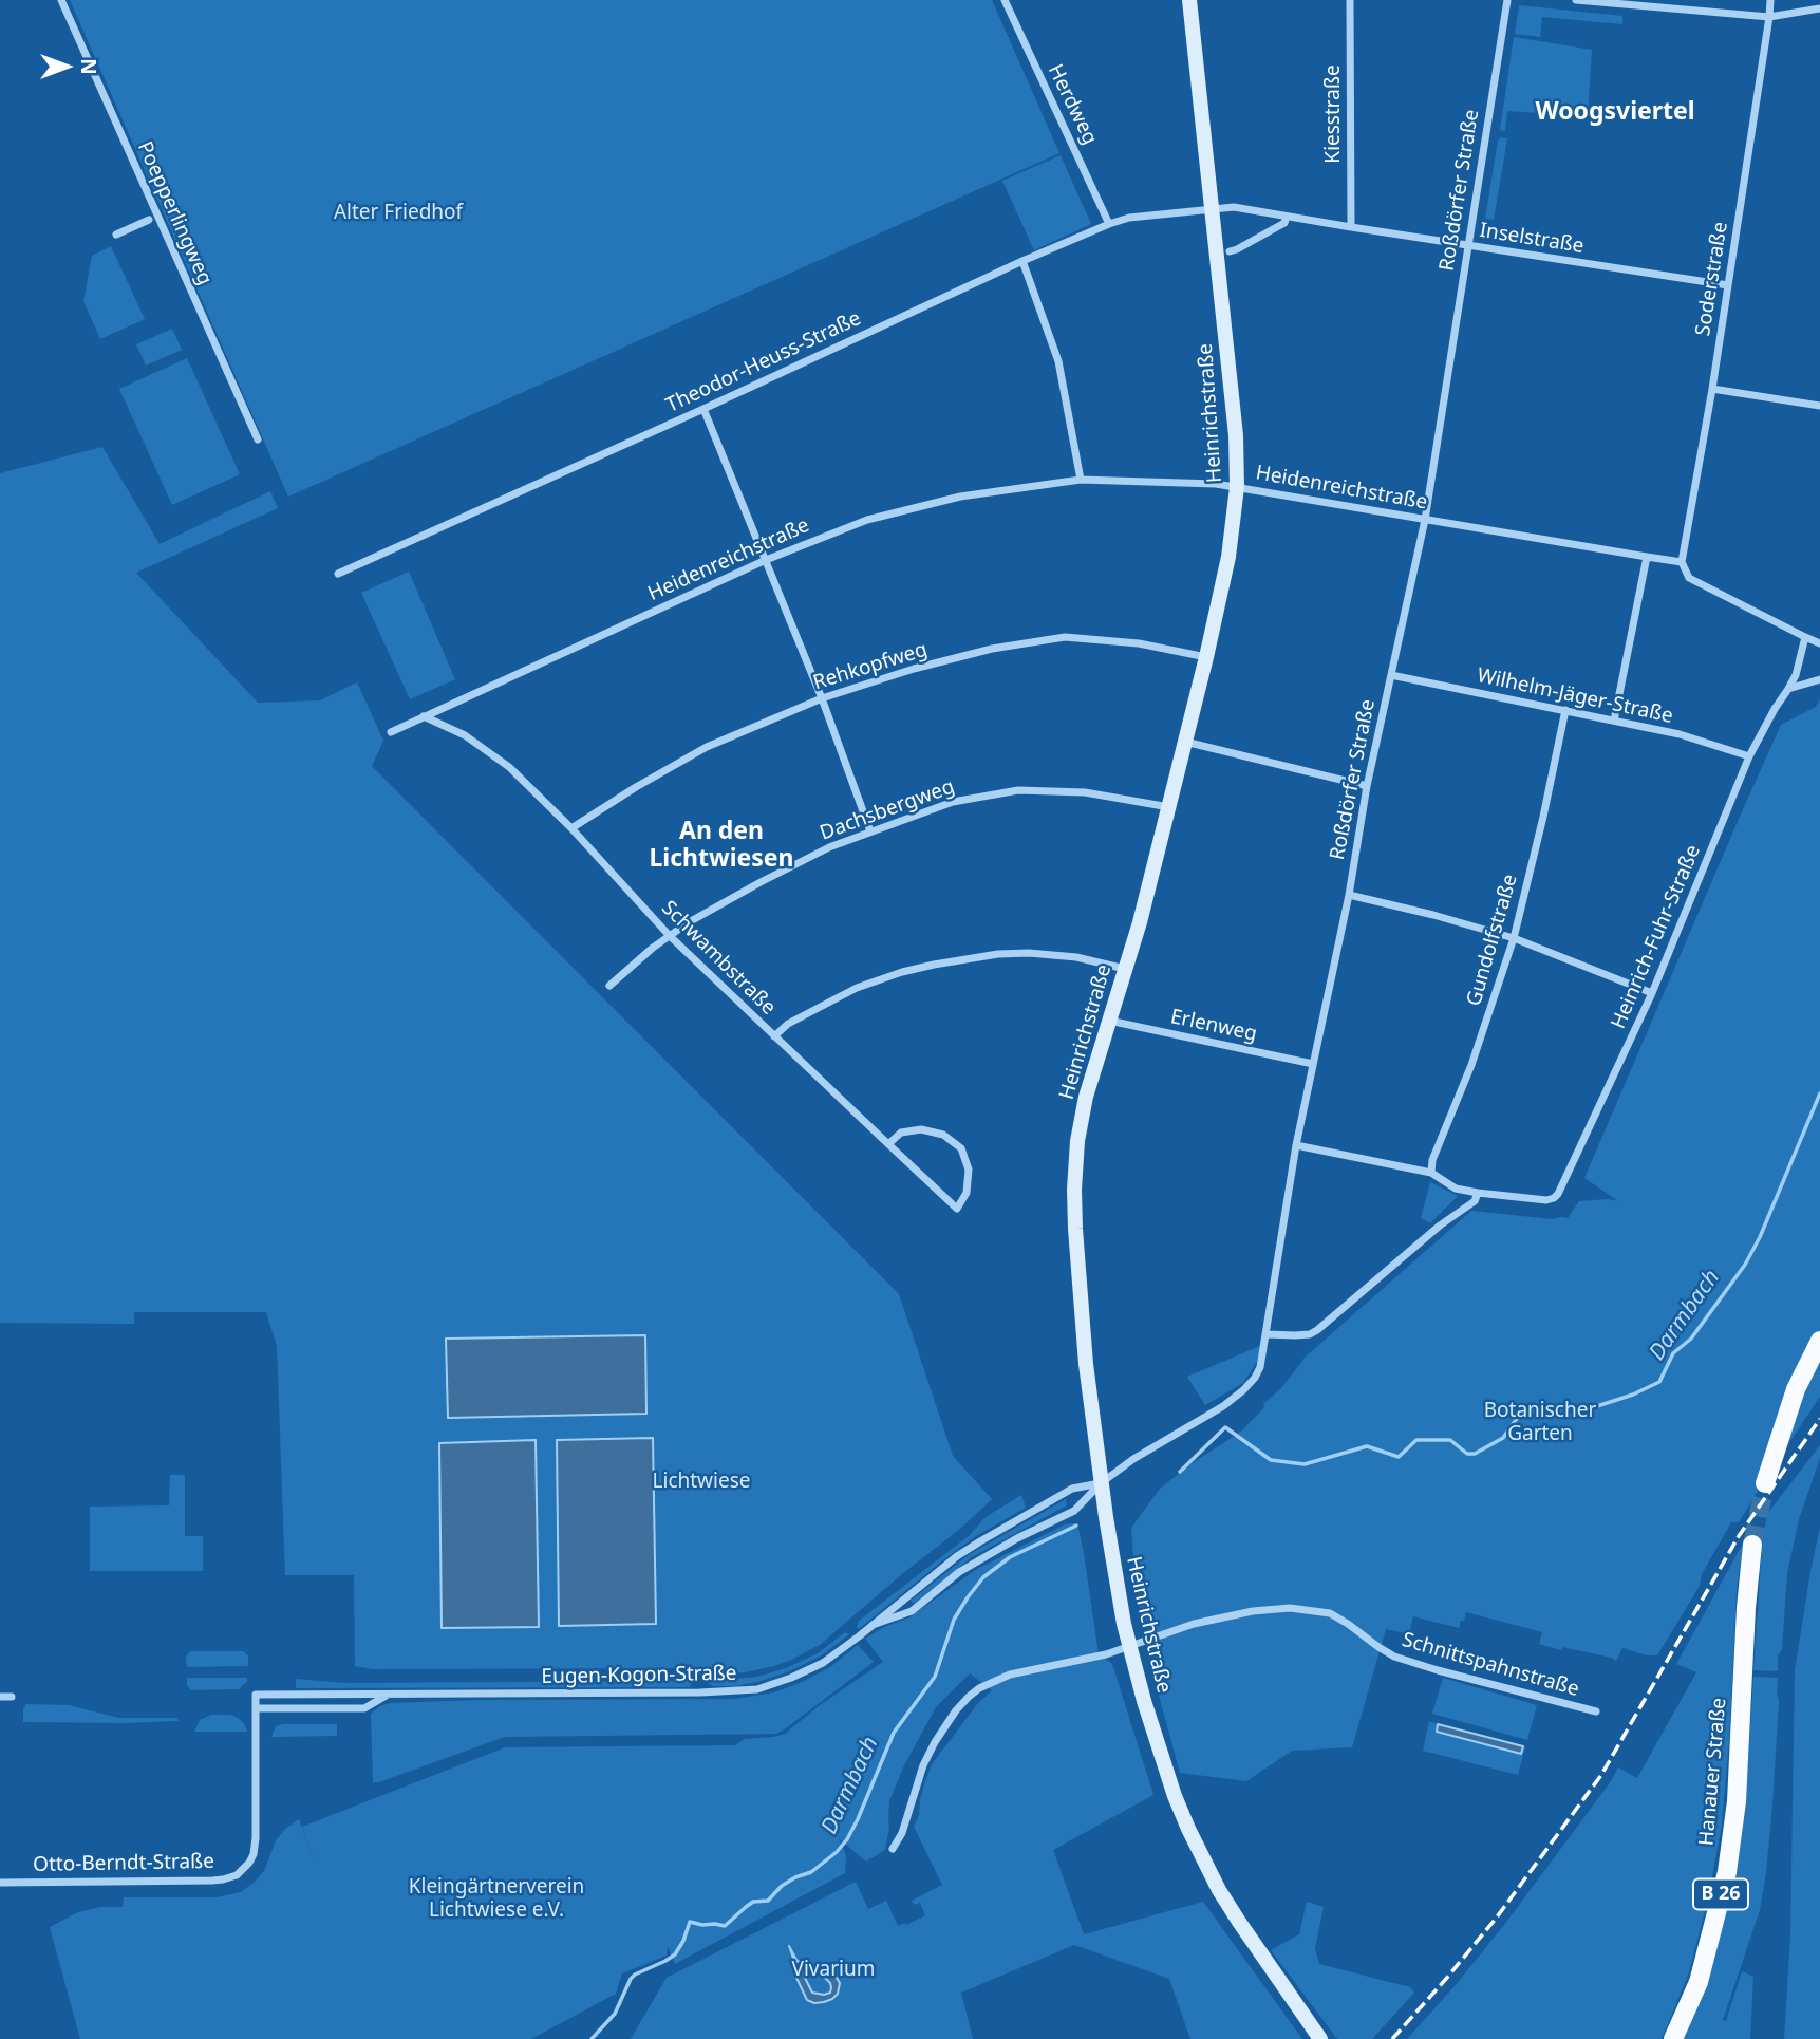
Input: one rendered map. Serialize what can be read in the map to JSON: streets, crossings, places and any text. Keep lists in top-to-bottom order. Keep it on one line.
{"streets":{"main road":["Heinrichstraße","Hanauer Straße","B 26"],"street":["Herdweg","Kiesstraße","Roßdörfer Straße","Poepperlingweg","Inselstraße","Soderstraße","Theodor-Heuss-Straße","Heidenreichstraße","Rehkopfweg","Wilhelm-Jäger-Straße","Dachsbergweg","Heinrich-Fuhr-Straße","Gundolfstraße","Schwambstraße","Erlenweg","Schnittspahnstraße","Eugen-Kogon-Straße","Otto-Berndt-Straße"]},"crossings":[["Herdweg","Theodor-Heuss-Straße"],["Kiesstraße","Inselstraße"],["Roßdörfer Straße","Inselstraße"],["Roßdörfer Straße","Heinrichstraße"],["Roßdörfer Straße","Heidenreichstraße"],["Roßdörfer Straße","Wilhelm-Jäger-Straße"],["Roßdörfer Straße","Erlenweg"],["Roßdörfer Straße","Eugen-Kogon-Straße"],["Inselstraße","Soderstraße"],["Inselstraße","Theodor-Heuss-Straße"],["Inselstraße","Heinrichstraße"],["Soderstraße","Heidenreichstraße"],["Theodor-Heuss-Straße","Heinrichstraße"],["Heinrichstraße","Heidenreichstraße"],["Heinrichstraße","Rehkopfweg"],["Heinrichstraße","Dachsbergweg"],["Heinrichstraße","Erlenweg"],["Heinrichstraße","Schnittspahnstraße"],["Heinrichstraße","Eugen-Kogon-Straße"],["Heidenreichstraße","Schwambstraße"],["Rehkopfweg","Schwambstraße"],["Wilhelm-Jäger-Straße","Heinrich-Fuhr-Straße"],["Wilhelm-Jäger-Straße","Gundolfstraße"],["Dachsbergweg","Schwambstraße"],["Eugen-Kogon-Straße","Otto-Berndt-Straße"]],"districts":["Woogsviertel","An den Lichtwiesen"],"water":["Darmbach"],"parks":["Alter Friedhof","Botanischer Garten","Lichtwiese","Kleingärtnerverein Lichtwiese e.V.","Vivarium"],"north":"right"}
